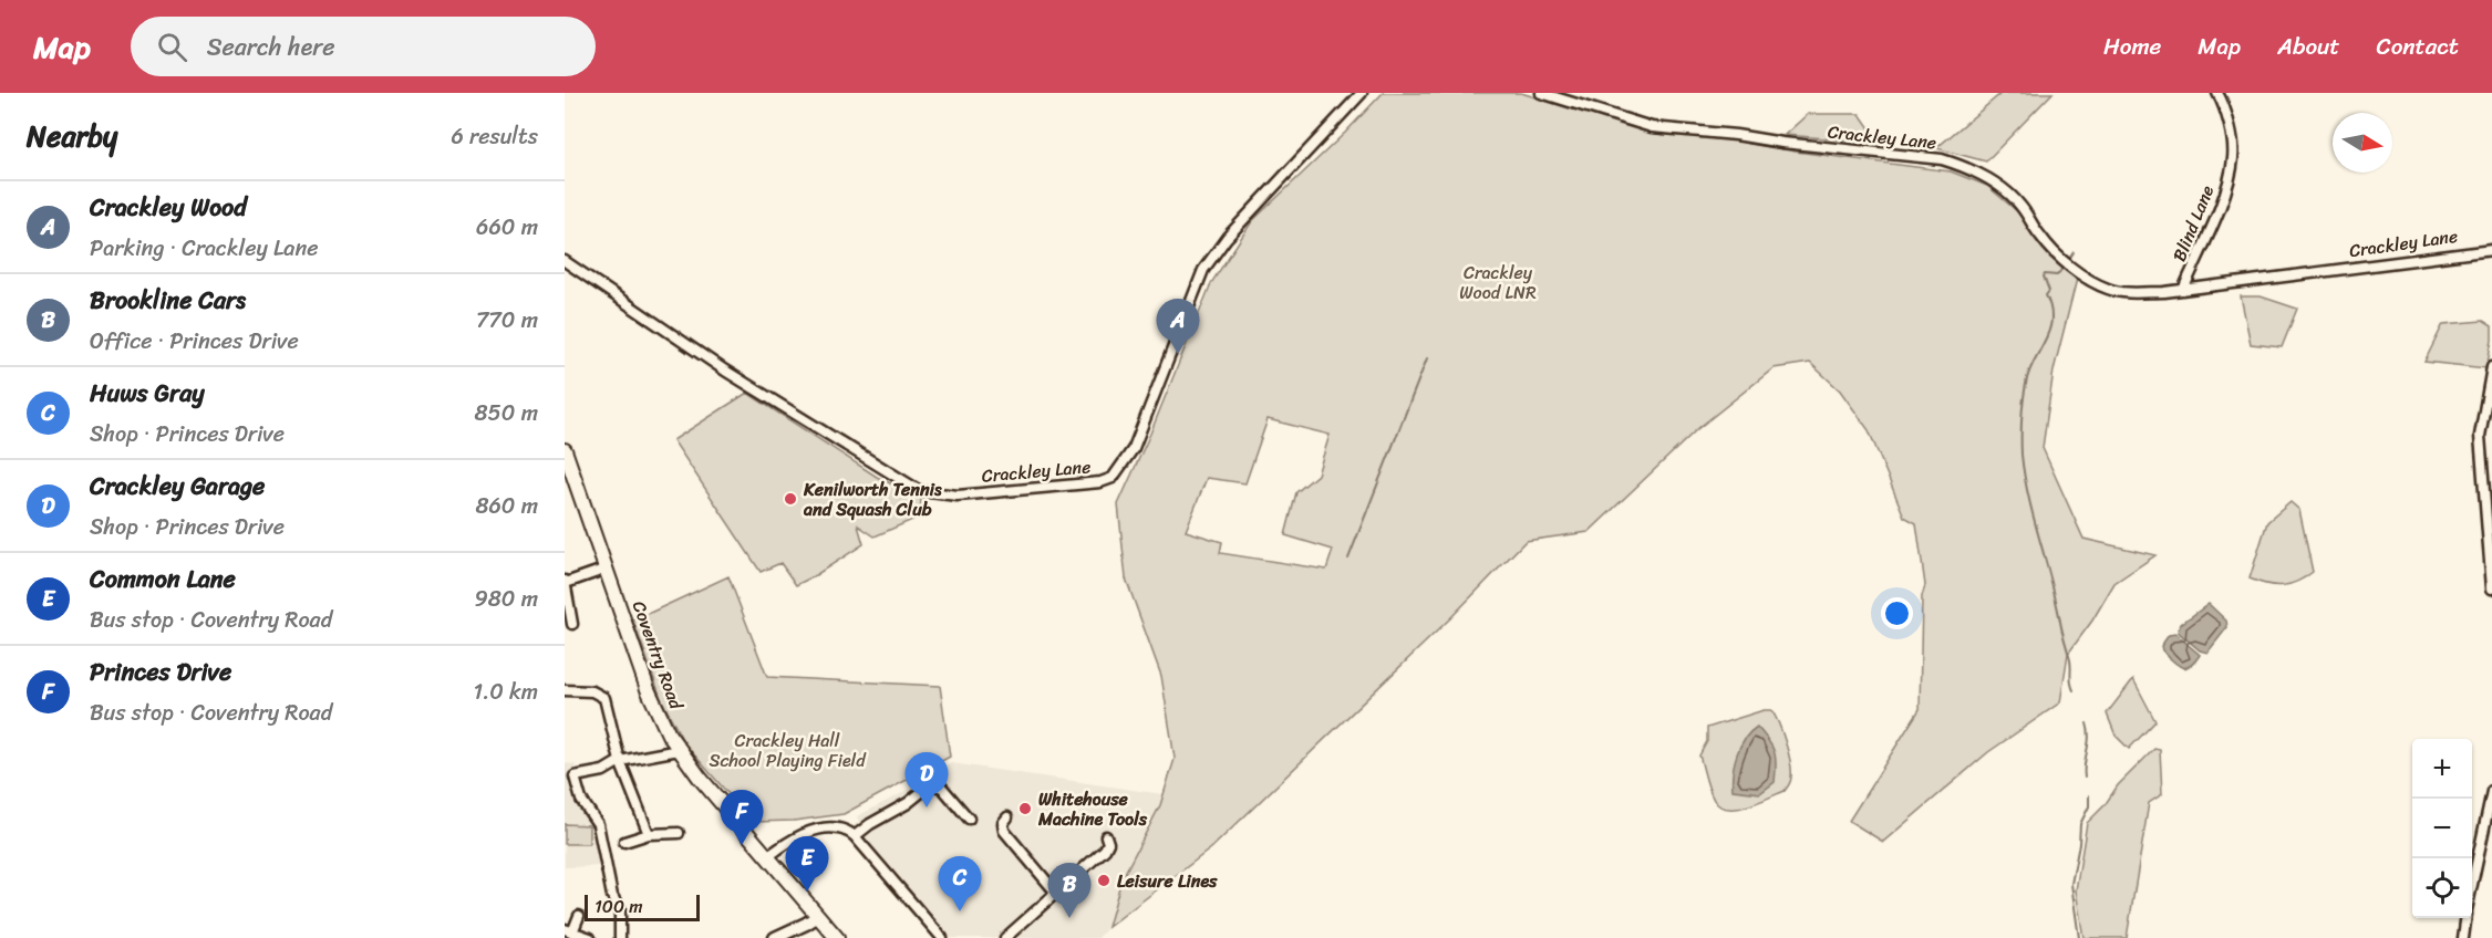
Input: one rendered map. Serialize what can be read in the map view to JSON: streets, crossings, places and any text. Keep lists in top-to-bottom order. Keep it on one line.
{"streets":{"main road":["Coventry Road"],"street":["Crackley Lane","Blind Lane"]},"crossings":[["Crackley Lane","Blind Lane"]],"parks":["Crackley Wood LNR","Crackley Hall School Playing Field"],"places":["Kenilworth Tennis and Squash Club","Whitehouse Machine Tools","Leisure Lines"],"scale_bar":"100 m","north":"right","page":{"header":"Map","search":"Search here","nav":["Home","Map","About","Contact"],"heading":["Nearby","6 results"],"list":[{"mark":"A","name":"Crackley Wood","note":"Parking · Crackley Lane","value":"660 m"},{"mark":"B","name":"Brookline Cars","note":"Office · Princes Drive","value":"770 m"},{"mark":"C","name":"Huws Gray","note":"Shop · Princes Drive","value":"850 m"},{"mark":"D","name":"Crackley Garage","note":"Shop · Princes Drive","value":"860 m"},{"mark":"E","name":"Common Lane","note":"Bus stop · Coventry Road","value":"980 m"},{"mark":"F","name":"Princes Drive","note":"Bus stop · Coventry Road","value":"1.0 km"}],"pins":["A","D","F","E","C","B"],"map_buttons":["+","−"],"scale":"100 m"}}
